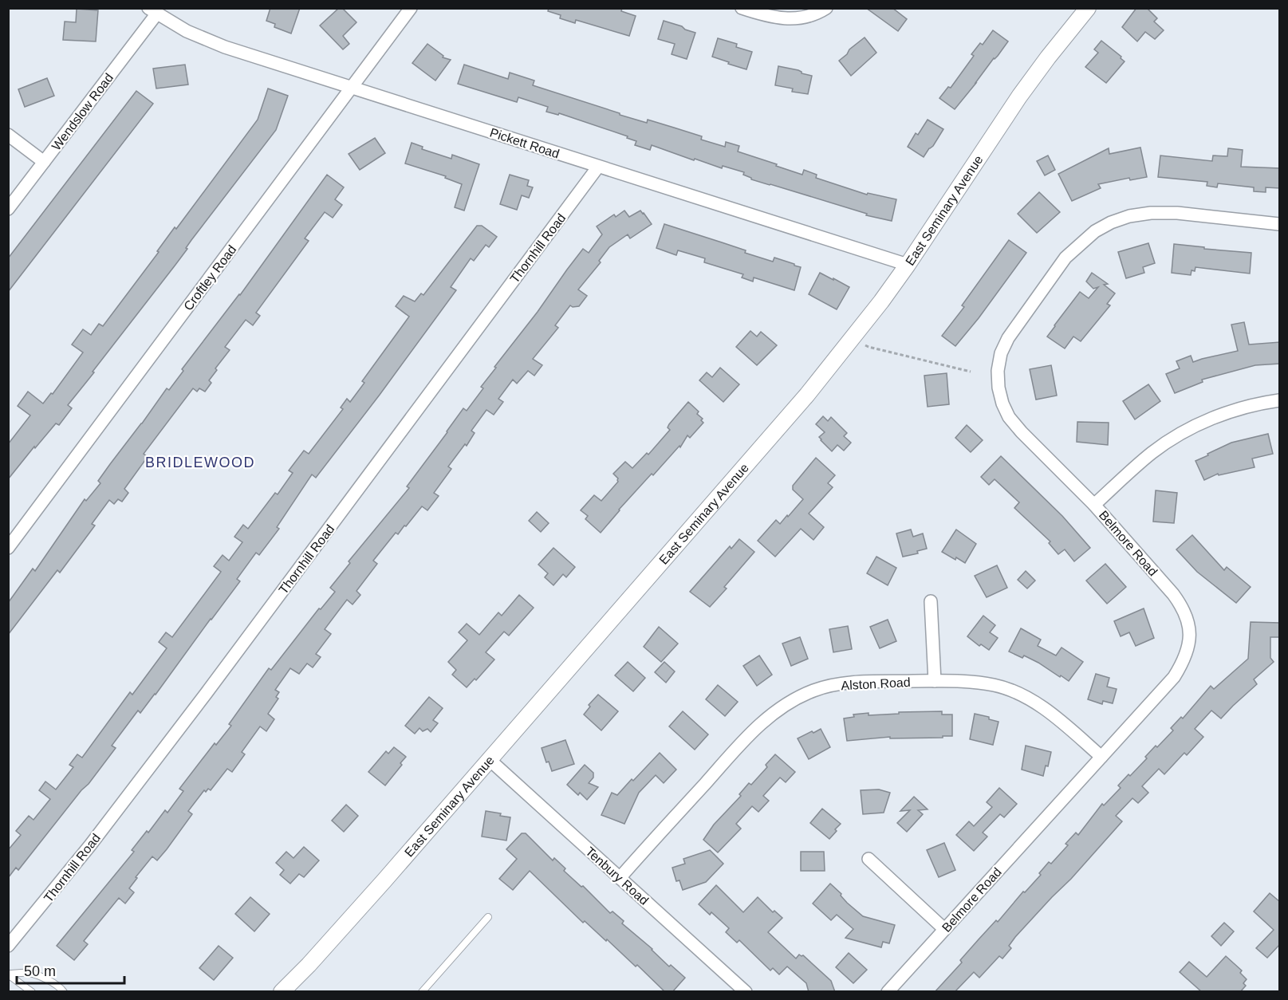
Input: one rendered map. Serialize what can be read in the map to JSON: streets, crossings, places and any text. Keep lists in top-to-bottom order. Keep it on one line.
{"streets":{"street":["Wendslow Road","Pickett Road","East Seminary Avenue","Thornhill Road","Croftley Road","Belmore Road","Alston Road","Tenbury Road"]},"crossings":[["Wendslow Road","Pickett Road"],["Pickett Road","East Seminary Avenue"],["Pickett Road","Thornhill Road"],["Pickett Road","Croftley Road"],["East Seminary Avenue","Tenbury Road"],["Belmore Road","Alston Road"],["Alston Road","Tenbury Road"]],"districts":["BRIDLEWOOD"],"scale_bar":"50 m"}
